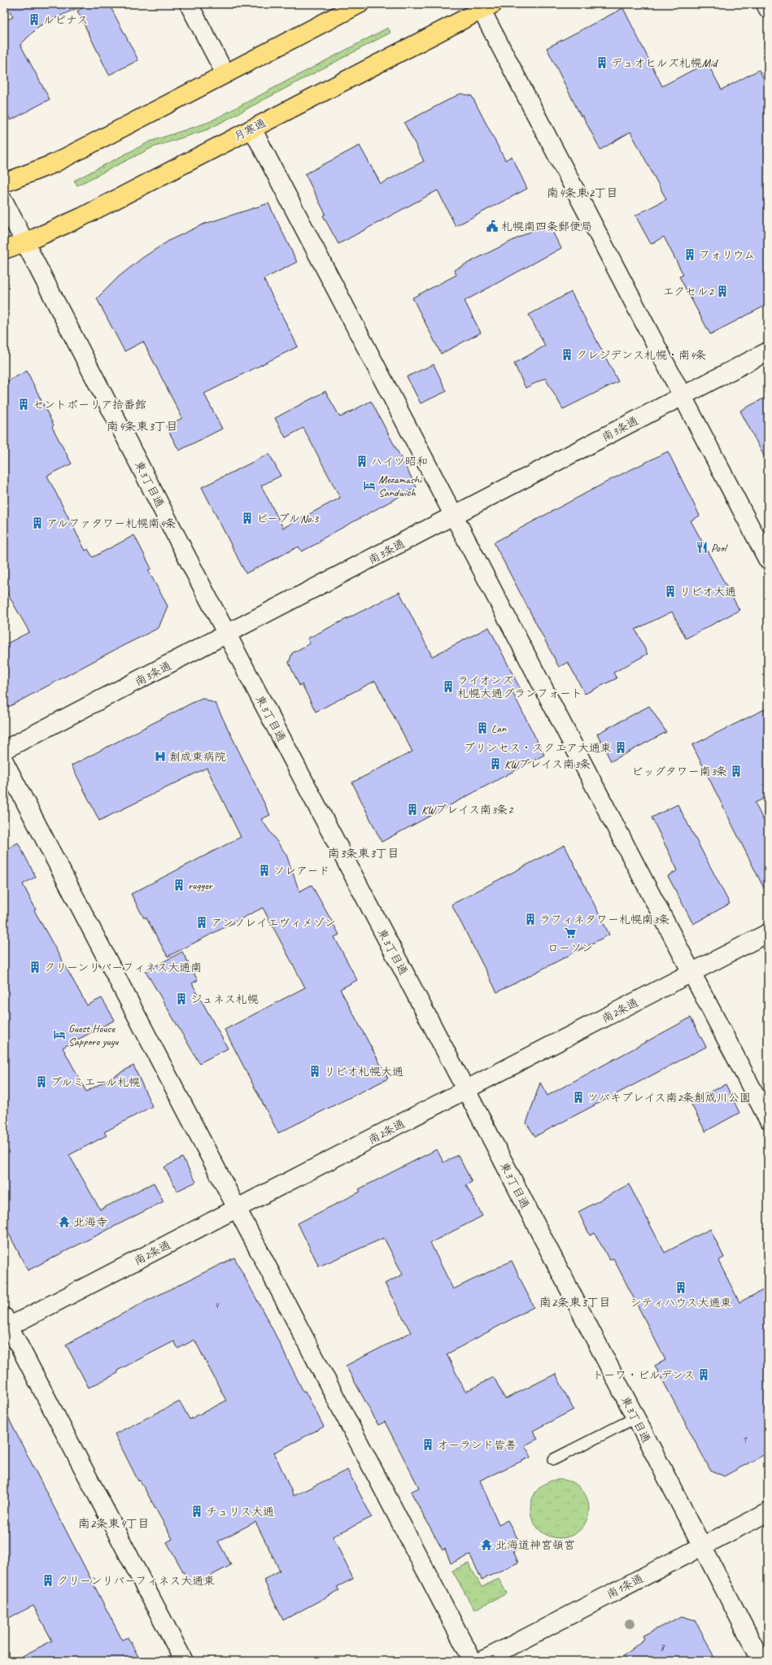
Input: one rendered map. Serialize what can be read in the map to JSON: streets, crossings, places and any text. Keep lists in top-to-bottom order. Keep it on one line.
{"streets":{"highway":["月寒通"],"street":["南3条通","東3丁目通","南2条通","南1条通"]},"crossings":[["月寒通","東3丁目通"],["南3条通","東3丁目通"],["東3丁目通","南2条通"],["東3丁目通","南1条通"]],"districts":["南4条東2丁目","南4条東3丁目","南3条東3丁目","南2条東3丁目","南2条東4丁目"],"places":{"building":["ルピナス","デュオヒルズ札幌Mid","フォリウム","エクセル2","クレジデンス札幌・南4条","セントポーリア拾番館","ハイツ昭和","ピープルNo.3","アルファタワー札幌南4条","リビオ大通","ライオンズ 札幌大通グランフォート","Lan","プリンセス・スクエア大通東","KWプレイス南3条","ビッグタワー南3条","KWプレイス南3条2","ソレアード","rugger","ラフィネタワー札幌南3条","アンソレイエヴィメゾン","クリーンリバーフィネス大通南","ジュネス札幌","リビオ札幌大通","プルミエール札幌","ツバキプレイス南2条創成川公園","シティハウス大通東","トーワ・ビルデンス","オーランド皆善","チュリス大通","クリーンリバーフィネス大通東"],"public building":["札幌南四条郵便局"],"hotel":["Mezamashi Sandwich","Guest House Sapporo yuyu"],"restaurant":["Pool"],"hospital":["創成東病院"],"supermarket":["ローソン"],"temple":["北海寺","北海道神宮頓宮"]},"house_numbers":["4","1","8"]}
